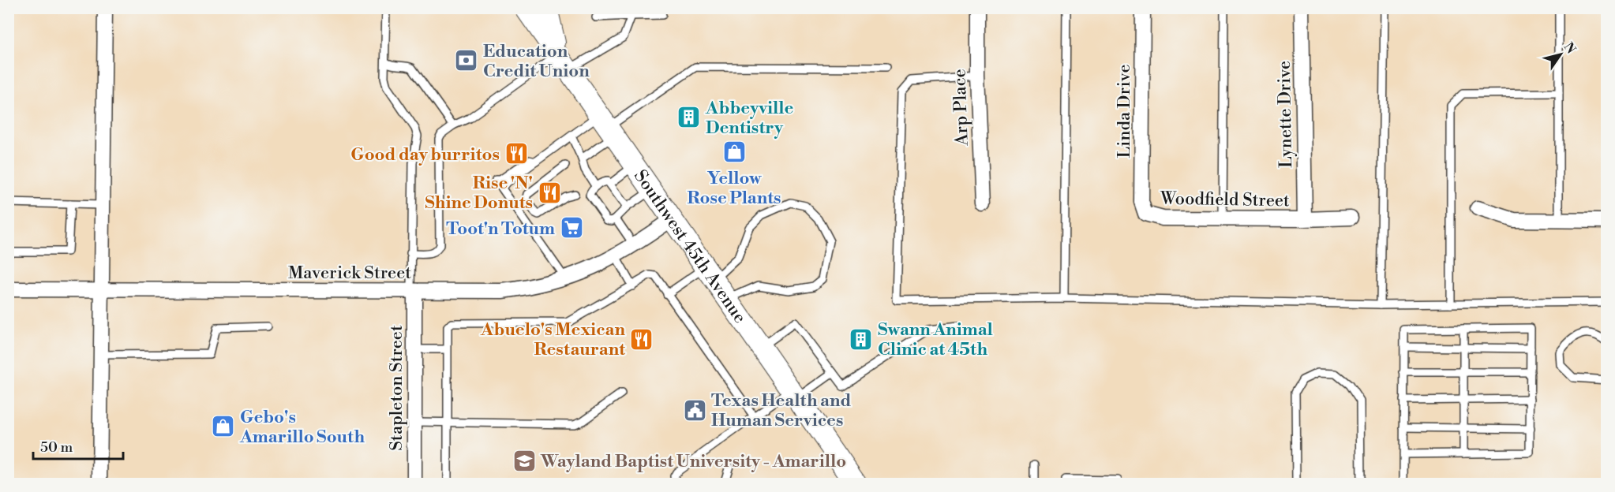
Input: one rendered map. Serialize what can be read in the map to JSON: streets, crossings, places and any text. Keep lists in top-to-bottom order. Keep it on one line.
{"streets":{"main road":["Southwest 45th Avenue"],"street":["Arp Place","Linda Drive","Lynette Drive","Woodfield Street","Maverick Street","Stapleton Street"]},"crossings":[["Linda Drive","Woodfield Street"],["Lynette Drive","Woodfield Street"],["Southwest 45th Avenue","Maverick Street"],["Maverick Street","Stapleton Street"]],"places":{"bank":["Education Credit Union"],"building":["Abbeyville Dentistry","Swann Animal Clinic at 45th"],"shop":["Yellow Rose Plants","Gebo's Amarillo South"],"restaurant":["Good day burritos","Rise 'N' Shine Donuts","Abuelo's Mexican Restaurant"],"supermarket":["Toot'n Totum"],"public building":["Texas Health and Human Services"],"school or university":["Wayland Baptist University - Amarillo"]},"scale_bar":"50 m","north":"top right"}
